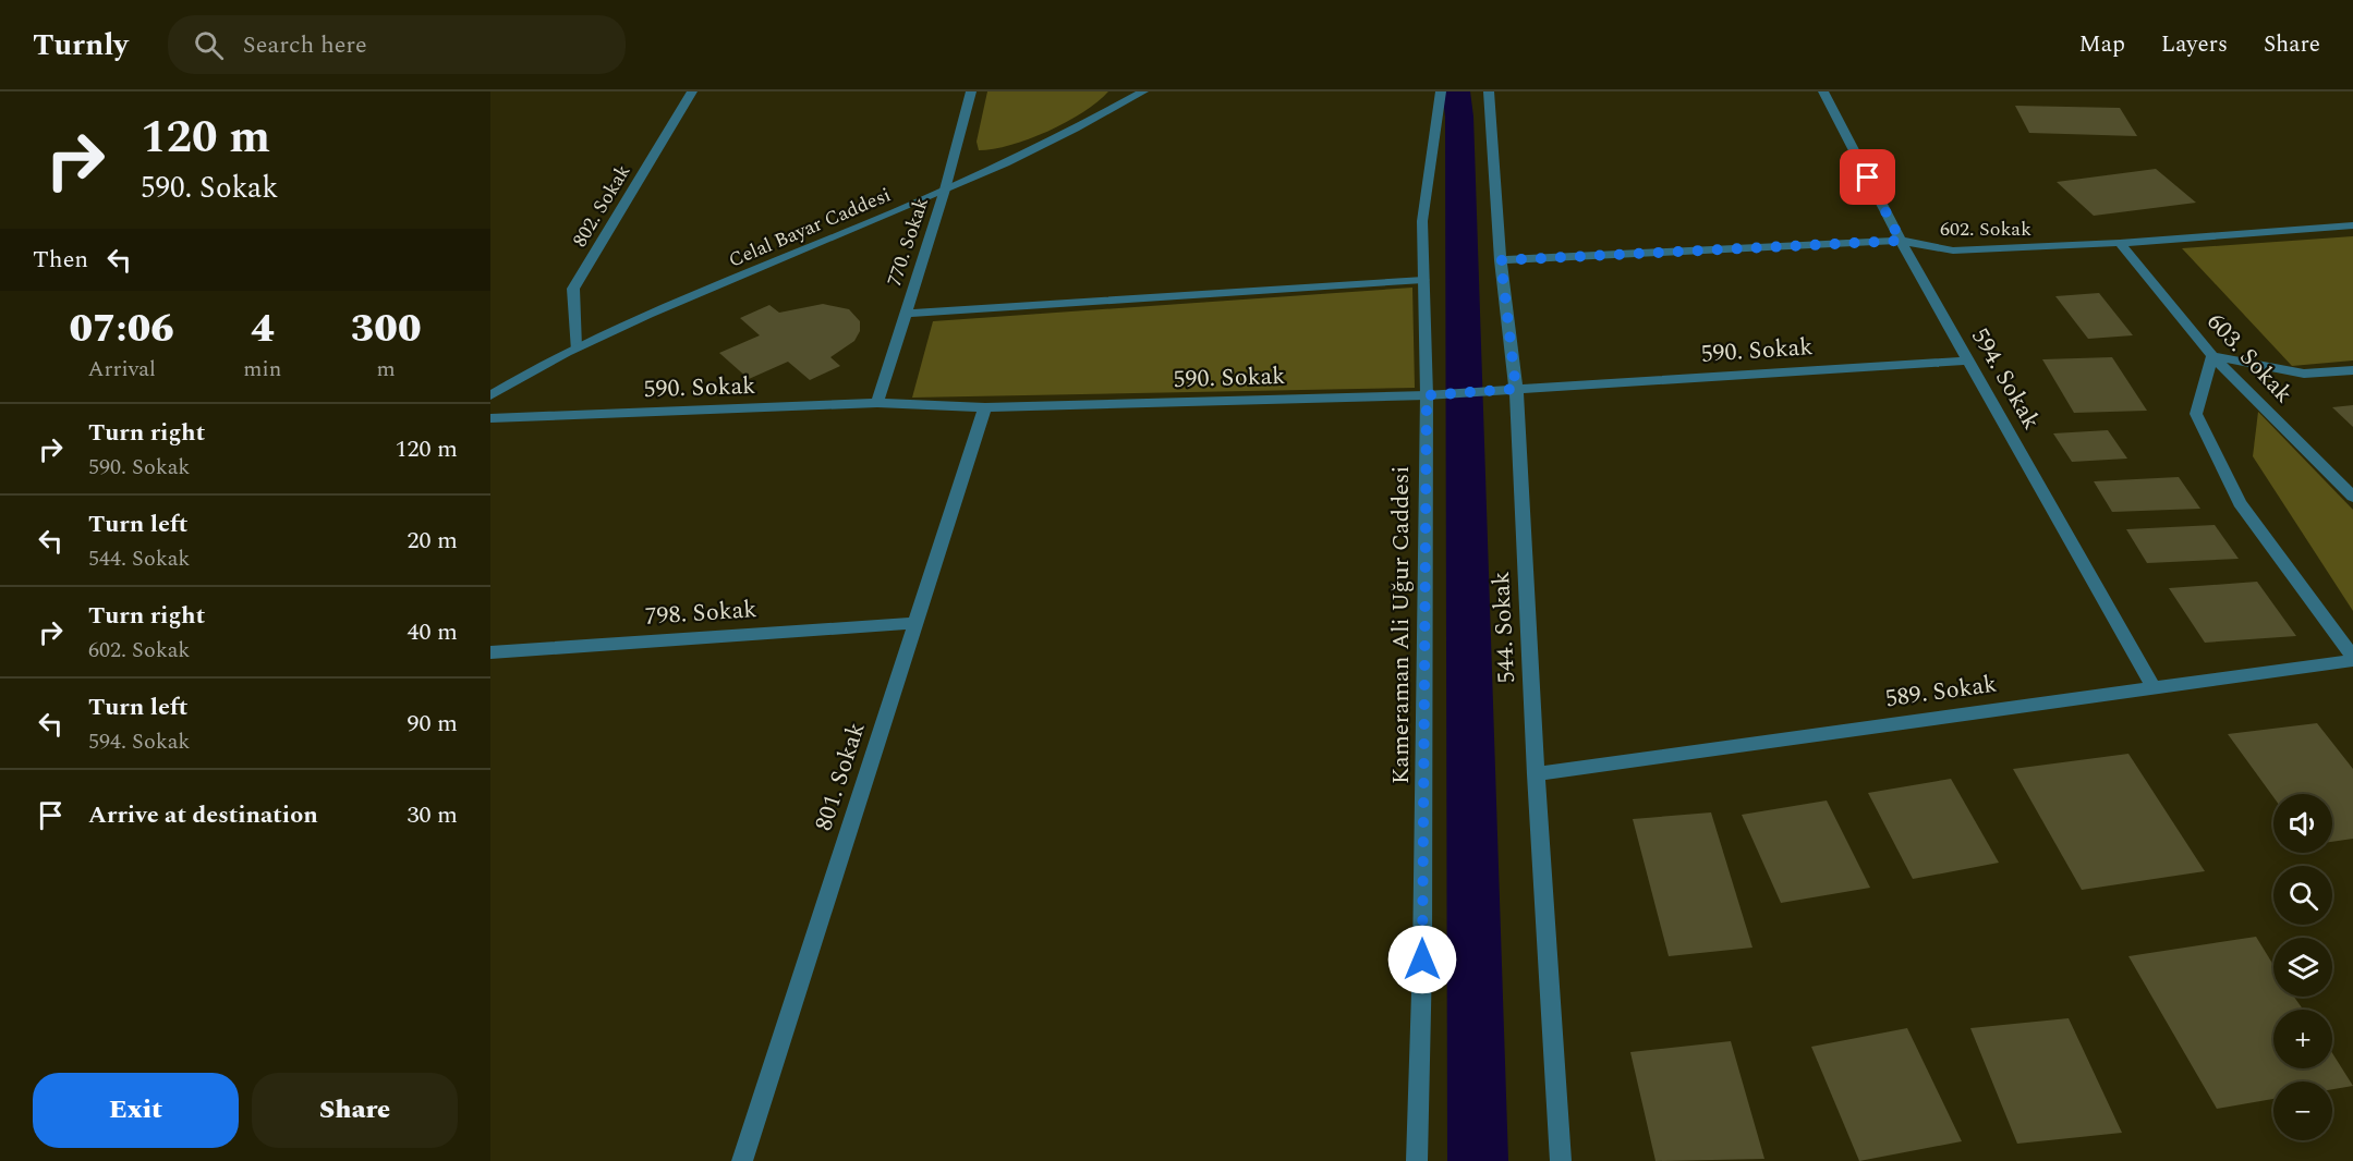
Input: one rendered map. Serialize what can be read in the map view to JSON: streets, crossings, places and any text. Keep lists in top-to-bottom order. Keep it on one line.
{"streets":{"street":["802. Sokak","Celal Bayar Caddesi","602. Sokak","770. Sokak","590. Sokak","603. Sokak","594. Sokak","798. Sokak","Kameraman Ali Uğur Caddesi","544. Sokak","589. Sokak","801. Sokak"]},"crossings":[["802. Sokak","Celal Bayar Caddesi"],["Celal Bayar Caddesi","770. Sokak"],["602. Sokak","603. Sokak"],["602. Sokak","594. Sokak"],["602. Sokak","544. Sokak"],["770. Sokak","590. Sokak"],["590. Sokak","594. Sokak"],["590. Sokak","Kameraman Ali Uğur Caddesi"],["590. Sokak","544. Sokak"],["590. Sokak","801. Sokak"],["594. Sokak","589. Sokak"],["798. Sokak","801. Sokak"],["544. Sokak","589. Sokak"]],"page":{"header":"Turnly","search":"Search here","nav":["Map","Layers","Share"],"turn":["120 m","590. Sokak"],"then":"Then","eta":["07:06","Arrival","4","min","300","m"],"list":[{"name":"Turn right","note":"590. Sokak","value":"120 m"},{"name":"Turn left","note":"544. Sokak","value":"20 m"},{"name":"Turn right","note":"602. Sokak","value":"40 m"},{"name":"Turn left","note":"594. Sokak","value":"90 m"},{"name":"Arrive at destination","value":"30 m"}],"map_buttons":["+","−"],"buttons":["Exit","Share"]}}
